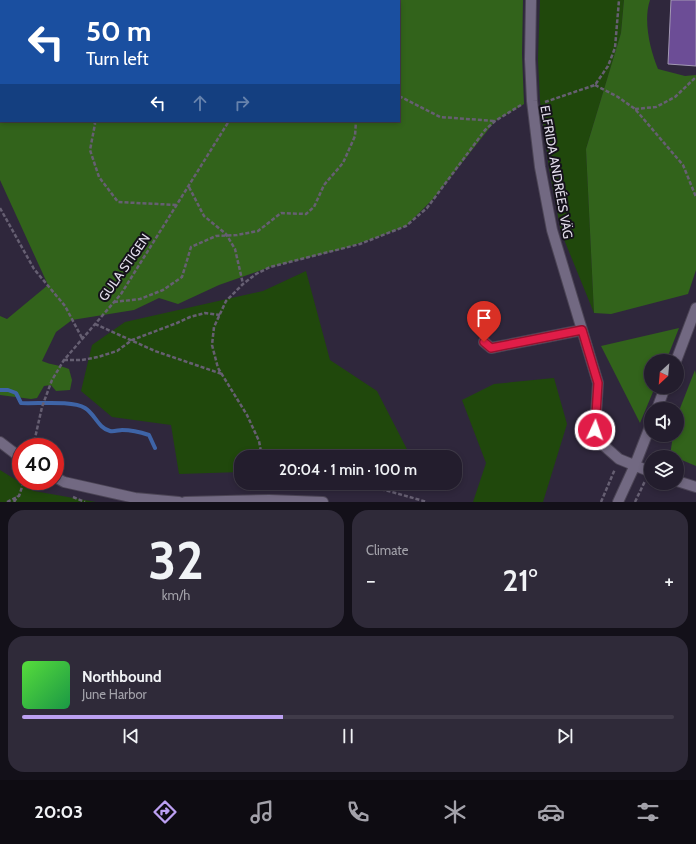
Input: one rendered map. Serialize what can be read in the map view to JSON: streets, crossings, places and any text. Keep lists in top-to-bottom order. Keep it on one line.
{"streets":{"street":["ELFRIDA ANDRÉES VÄG"],"path":["GULA STIGEN"]},"north":"bottom left","page":{"turn":["50 m","Turn left"],"limit":"40","trip":"20:04 · 1 min · 100 m","tile":[["32","km/h"],"Climate"],"heat":["−","21°","+"],"song":["Northbound","June Harbor"],"tabs":"20:03"}}
